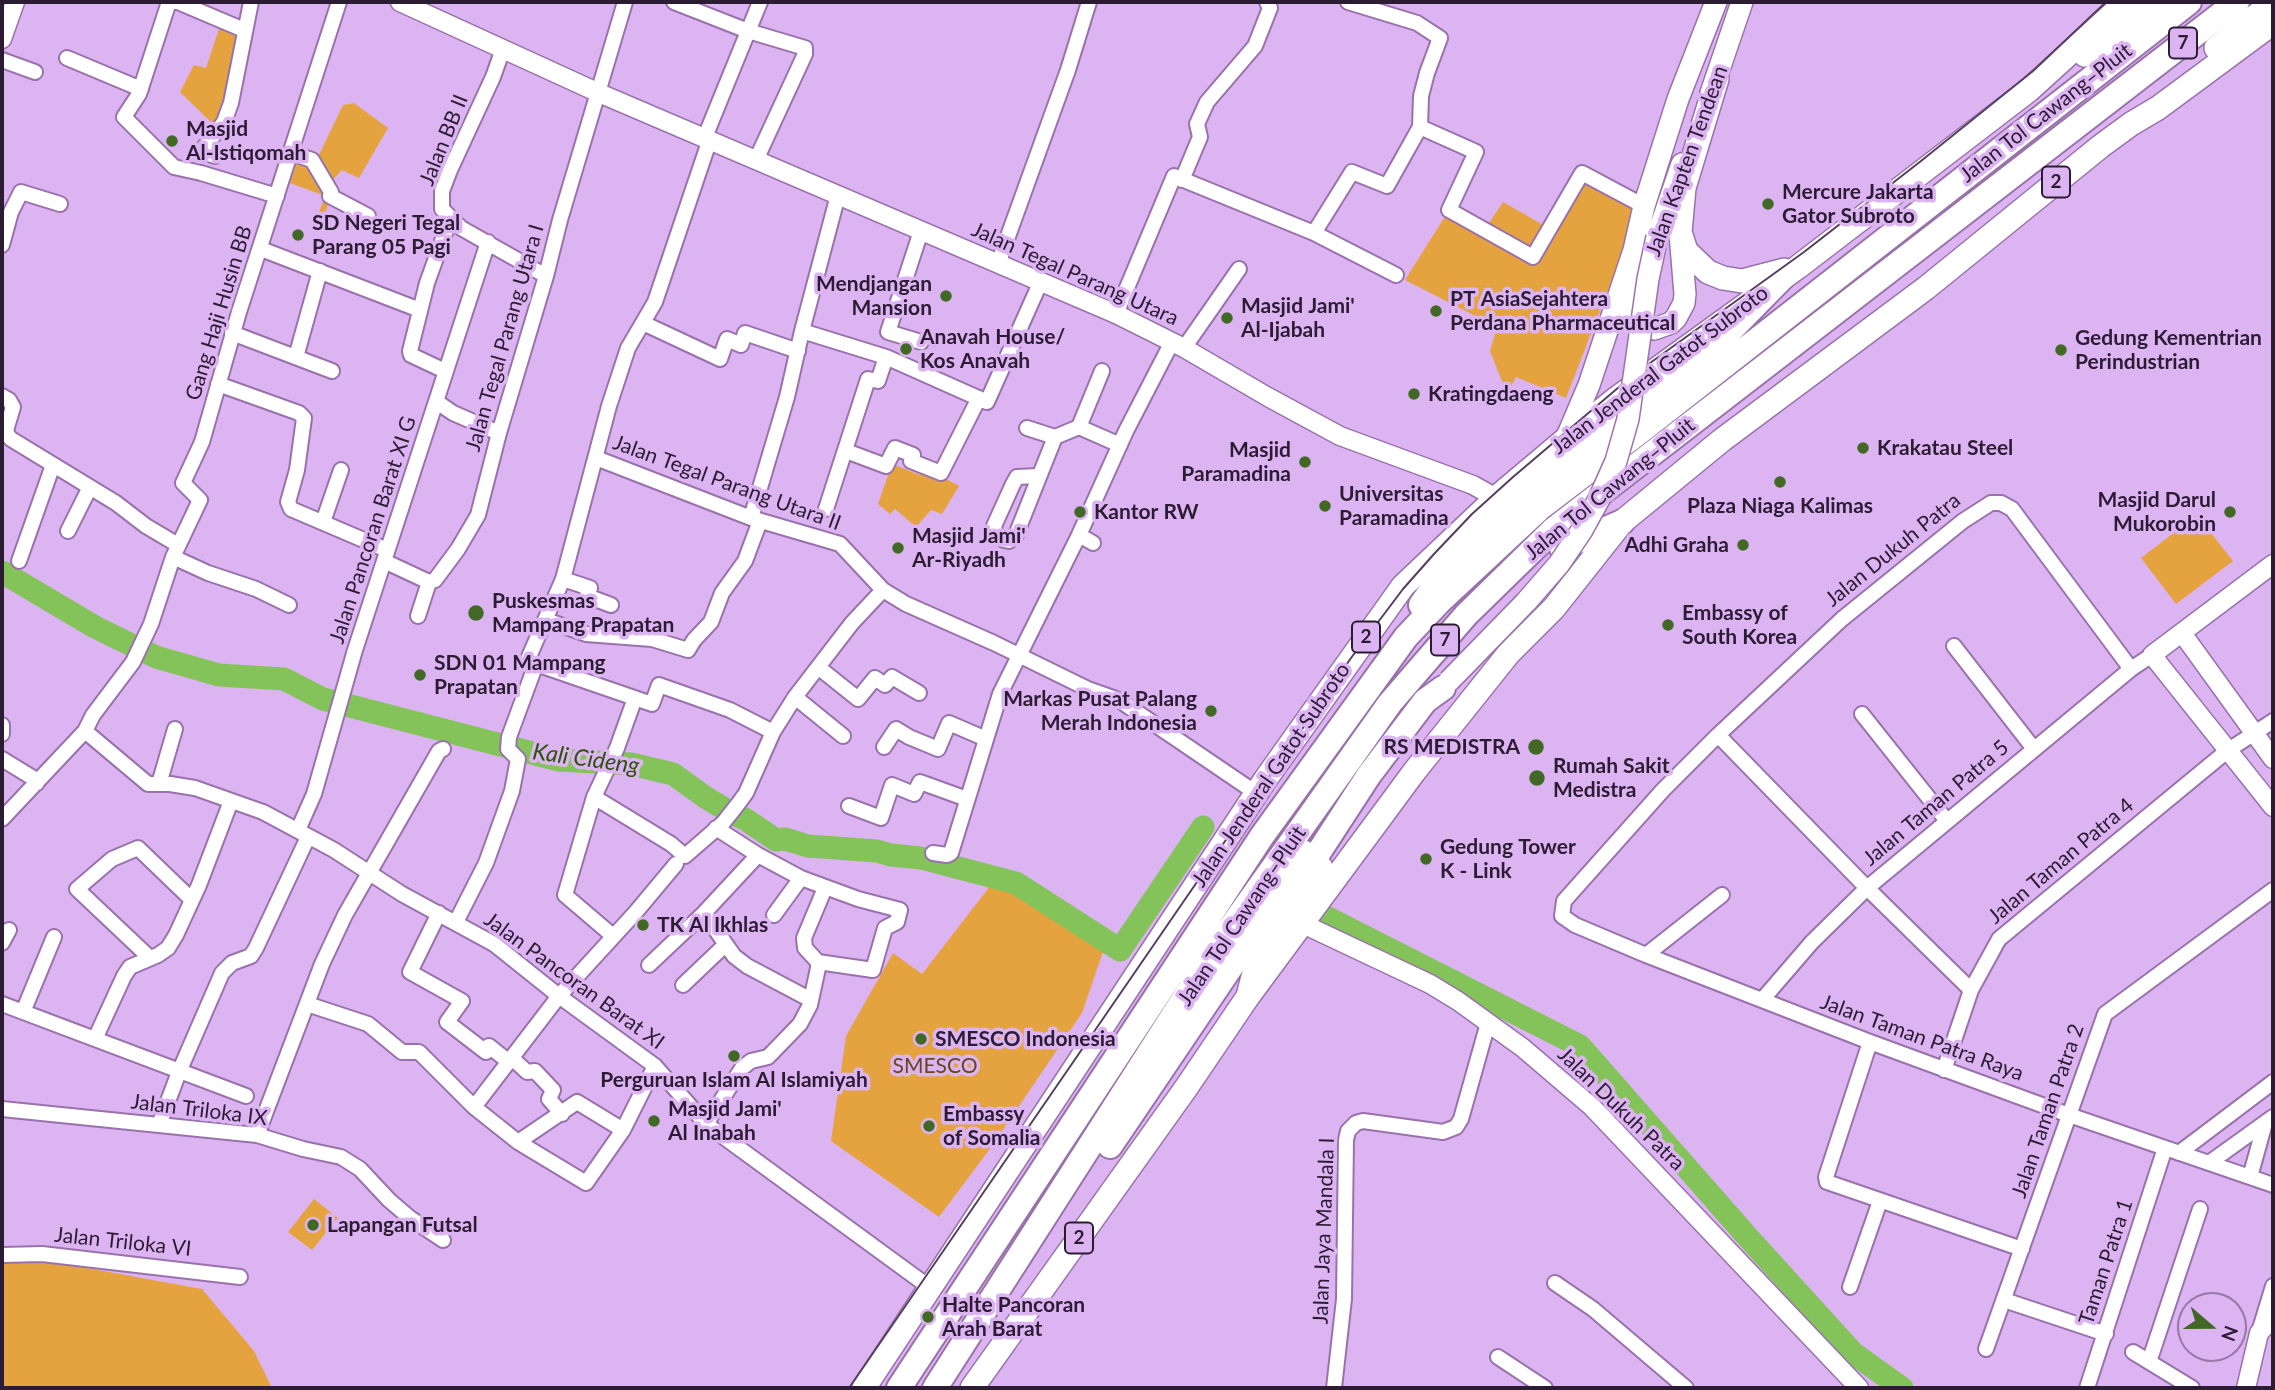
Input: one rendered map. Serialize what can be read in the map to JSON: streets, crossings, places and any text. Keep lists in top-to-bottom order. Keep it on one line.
{"streets":{"highway":["7","Jalan Tol Cawang–Pluit","2","Jalan Jenderal Gatot Subroto"],"main road":["Jalan Kapten Tendean"],"street":["Jalan BB II","Jalan Tegal Parang Utara","Gang Haji Husin BB","Jalan Tegal Parang Utara I","Jalan Tegal Parang Utara II","Jalan Pancoran Barat XI G","Jalan Dukuh Patra","Jalan Taman Patra 5","Jalan Taman Patra 4","Jalan Pancoran Barat XI","Jalan Taman Patra Raya","Jalan Triloka IX","Jalan Taman Patra 2","Jalan Jaya Mandala I","Jalan Triloka VI","Taman Patra 1"]},"crossings":[["Jalan Tol Cawang–Pluit","Jalan Jenderal Gatot Subroto"],["Jalan BB II","Jalan Tegal Parang Utara"],["Jalan Kapten Tendean","Jalan Jenderal Gatot Subroto"],["2","Jalan Dukuh Patra"],["Jalan Tegal Parang Utara","Jalan Tegal Parang Utara I"],["Jalan Tegal Parang Utara","Jalan Jenderal Gatot Subroto"],["Gang Haji Husin BB","Jalan Pancoran Barat XI"],["Jalan Jenderal Gatot Subroto","Jalan Tegal Parang Utara II"],["Jalan Jenderal Gatot Subroto","Jalan Pancoran Barat XI"],["Jalan Pancoran Barat XI G","Jalan Pancoran Barat XI"],["Jalan Pancoran Barat XI G","Jalan Triloka IX"],["Jalan Dukuh Patra","Jalan Taman Patra 5"],["Jalan Dukuh Patra","Jalan Taman Patra Raya"],["Jalan Dukuh Patra","Jalan Jaya Mandala I"],["Jalan Taman Patra 5","Jalan Taman Patra Raya"],["Jalan Taman Patra 4","Jalan Taman Patra Raya"],["Jalan Taman Patra Raya","Jalan Taman Patra 2"],["Jalan Taman Patra Raya","Taman Patra 1"]],"water":["Kali Cideng"],"parks":["SMESCO"],"places":["Masjid Al-Istiqomah","Mercure Jakarta Gator Subroto","SD Negeri Tegal Parang 05 Pagi","Mendjangan Mansion","PT AsiaSejahtera Perdana Pharmaceutical","Masjid Jami' Al-Ijabah","Anavah House/ Kos Anavah","Gedung Kementrian Perindustrian","Kratingdaeng","Krakatau Steel","Masjid Paramadina","Plaza Niaga Kalimas","Universitas Paramadina","Kantor RW","Masjid Darul Mukorobin","Adhi Graha","Masjid Jami' Ar-Riyadh","Puskesmas Mampang Prapatan","Embassy of South Korea","SDN 01 Mampang Prapatan","Markas Pusat Palang Merah Indonesia","RS MEDISTRA","Rumah Sakit Medistra","Gedung Tower K - Link","TK Al Ikhlas","SMESCO Indonesia","Perguruan Islam Al Islamiyah","Masjid Jami' Al Inabah","Embassy of Somalia","Lapangan Futsal","Halte Pancoran Arah Barat"],"north":"right"}
